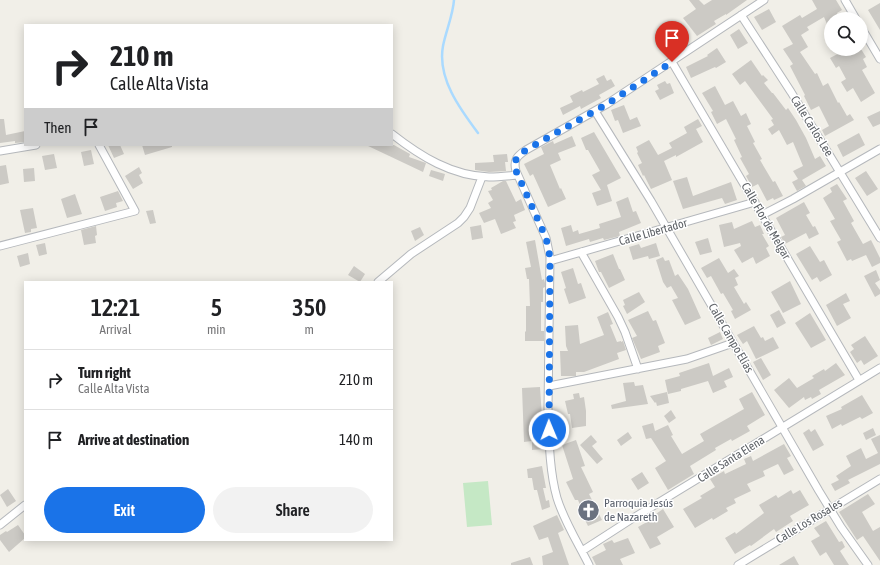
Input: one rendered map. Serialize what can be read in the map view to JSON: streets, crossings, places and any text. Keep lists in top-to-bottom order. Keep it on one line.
{"streets":{"street":["Calle Carlos Lee","Calle Flor de Melgar","Calle Libertador","Calle Campo Elías","Calle Santa Elena","Calle Los Rosales"]},"crossings":[["Calle Flor de Melgar","Calle Libertador"],["Calle Flor de Melgar","Calle Santa Elena"],["Calle Libertador","Calle Campo Elías"],["Calle Campo Elías","Calle Santa Elena"],["Calle Campo Elías","Calle Los Rosales"]],"places":{"church":["Parroquia Jesús de Nazareth"]},"page":{"turn":["210 m","Calle Alta Vista"],"then":"Then","eta":["12:21","Arrival","5","min","350","m"],"list":[{"name":"Turn right","note":"Calle Alta Vista","value":"210 m"},{"name":"Arrive at destination","value":"140 m"}],"buttons":["Exit","Share"]}}
